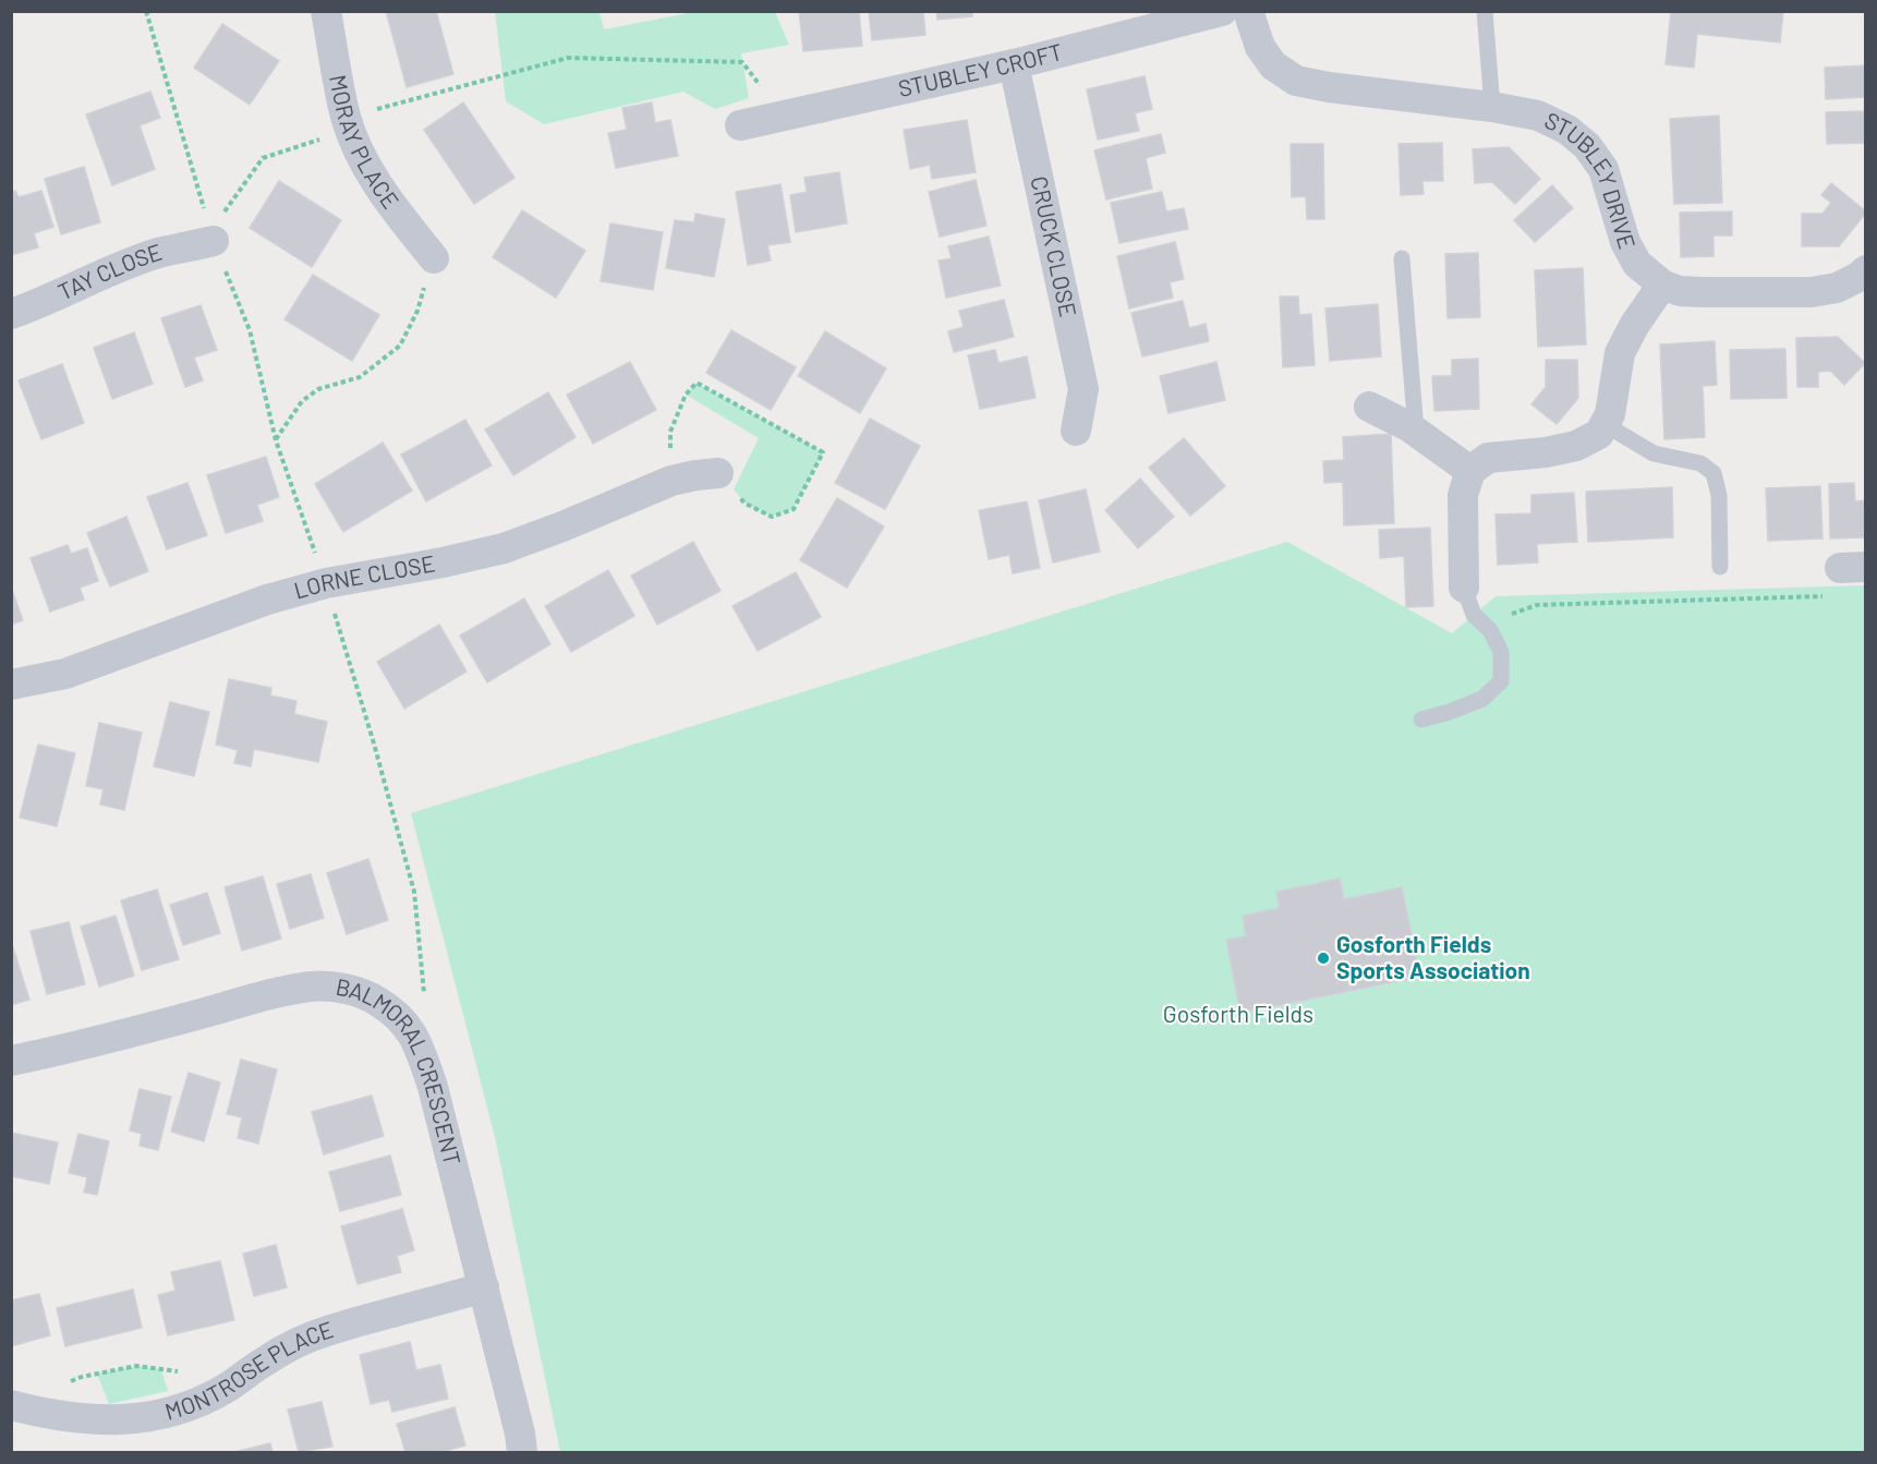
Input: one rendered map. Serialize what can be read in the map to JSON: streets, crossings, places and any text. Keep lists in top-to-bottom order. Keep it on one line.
{"streets":{"street":["STUBLEY CROFT","MORAY PLACE","STUBLEY DRIVE","CRUCK CLOSE","TAY CLOSE","LORNE CLOSE","BALMORAL CRESCENT","MONTROSE PLACE"]},"crossings":[["STUBLEY CROFT","CRUCK CLOSE"],["BALMORAL CRESCENT","MONTROSE PLACE"]],"parks":["Gosforth Fields"],"places":["Gosforth Fields Sports Association"]}
